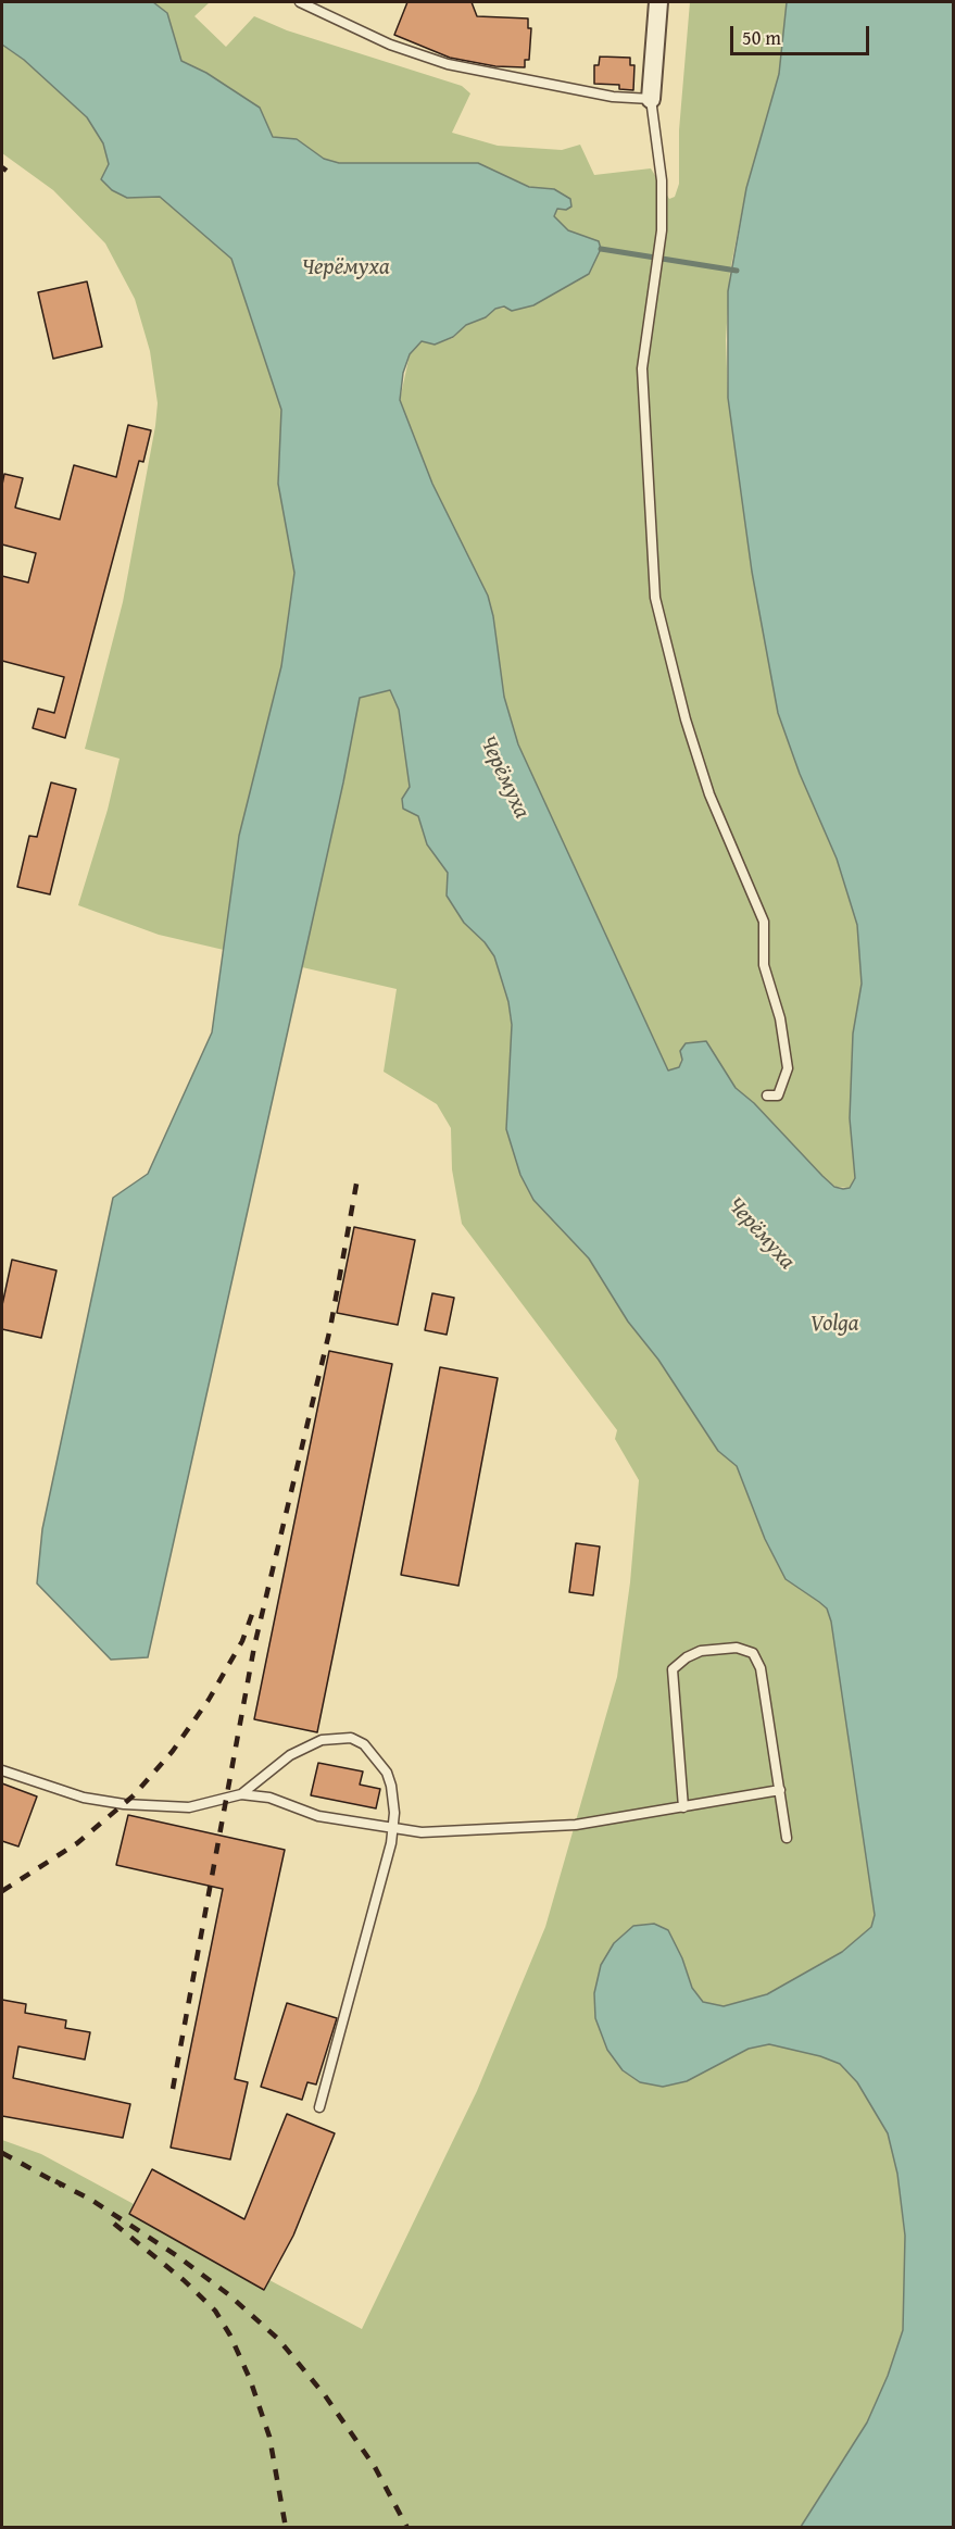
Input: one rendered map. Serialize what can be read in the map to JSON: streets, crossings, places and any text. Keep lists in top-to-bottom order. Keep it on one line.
{"water":["Черёмуха","Volga"],"scale_bar":"50 m"}
